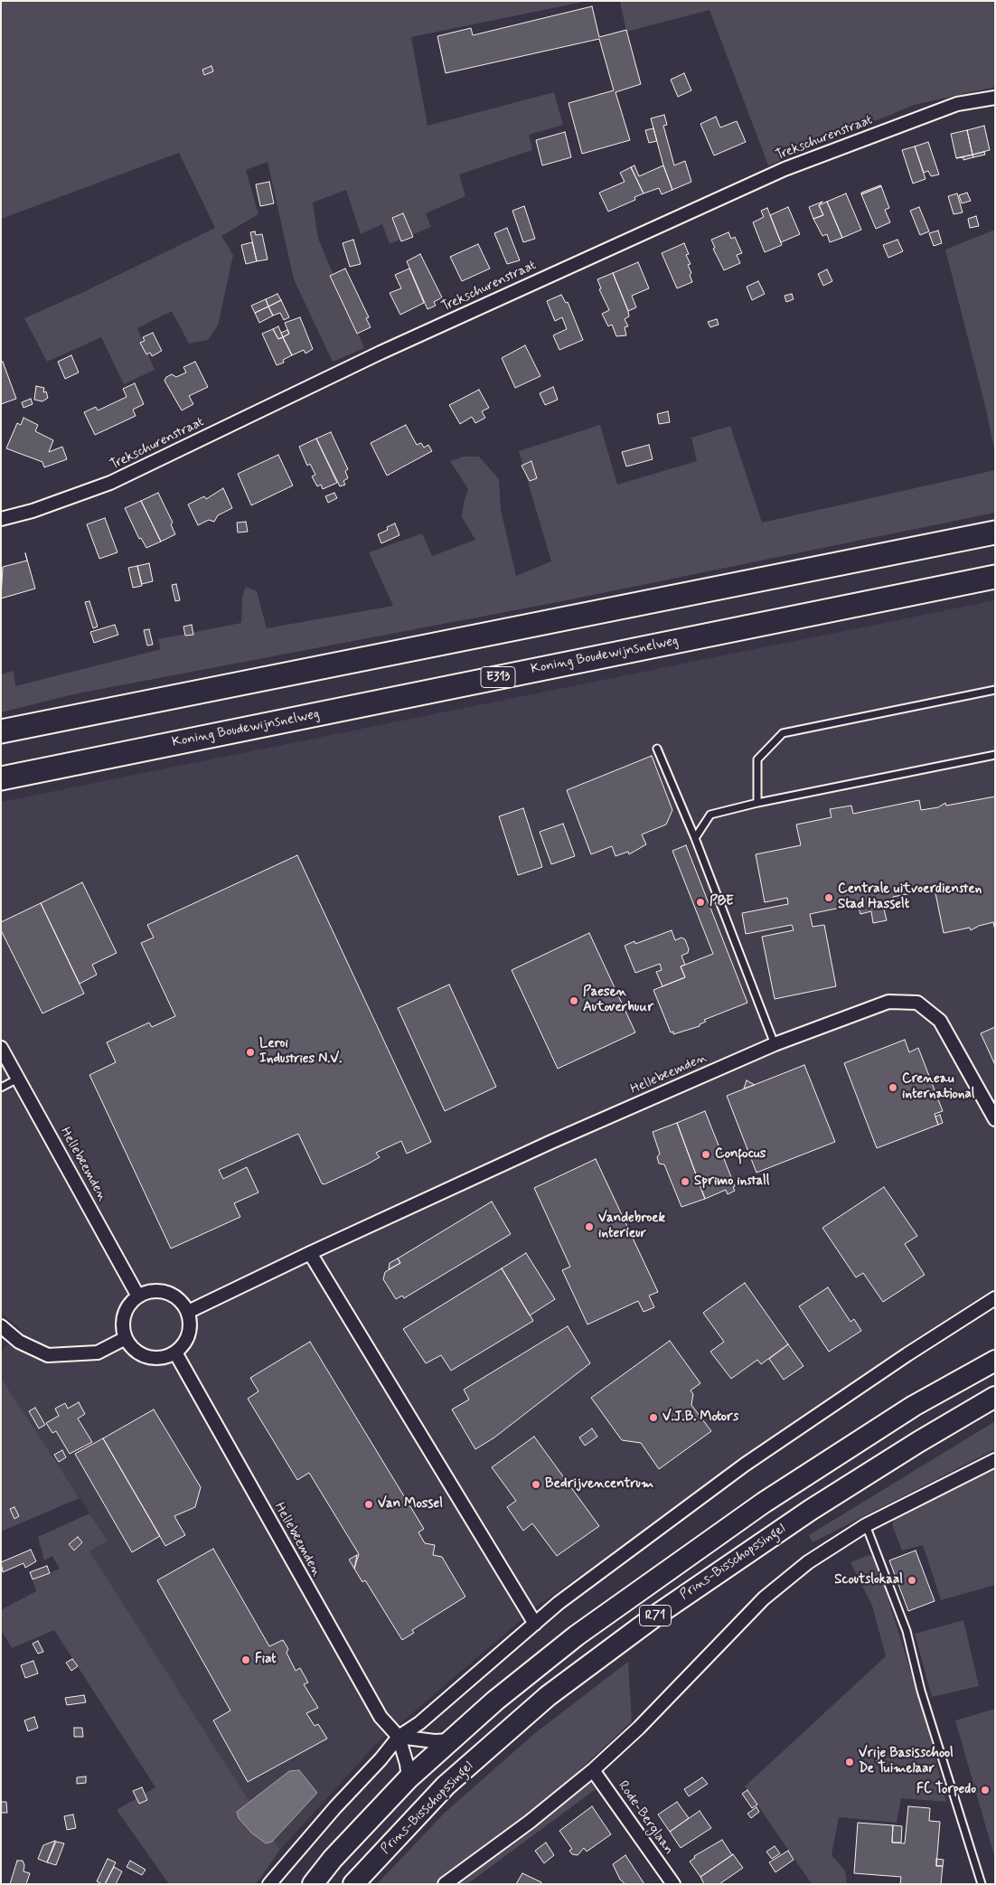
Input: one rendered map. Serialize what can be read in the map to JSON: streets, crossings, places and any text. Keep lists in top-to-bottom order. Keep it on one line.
{"streets":{"highway":["Koning Boudewijnsnelweg","E313","Prins-Bisschopssingel","R71"],"street":["Trekschurenstraat","Hellebeemden","Rode-Berglaan"]},"places":["Centrale uitvoerdiensten Stad Hasselt","PBE","Paesen Autoverhuur","Leroi Industries N.V.","Creneau international","Confocus","Sprimo install","Vandebroek interieur","V.J.B. Motors","Bedrijvencentrum","Van Mossel","Scoutslokaal","Fiat","Vrije Basisschool De Tuimelaar","FC Torpedo"]}
